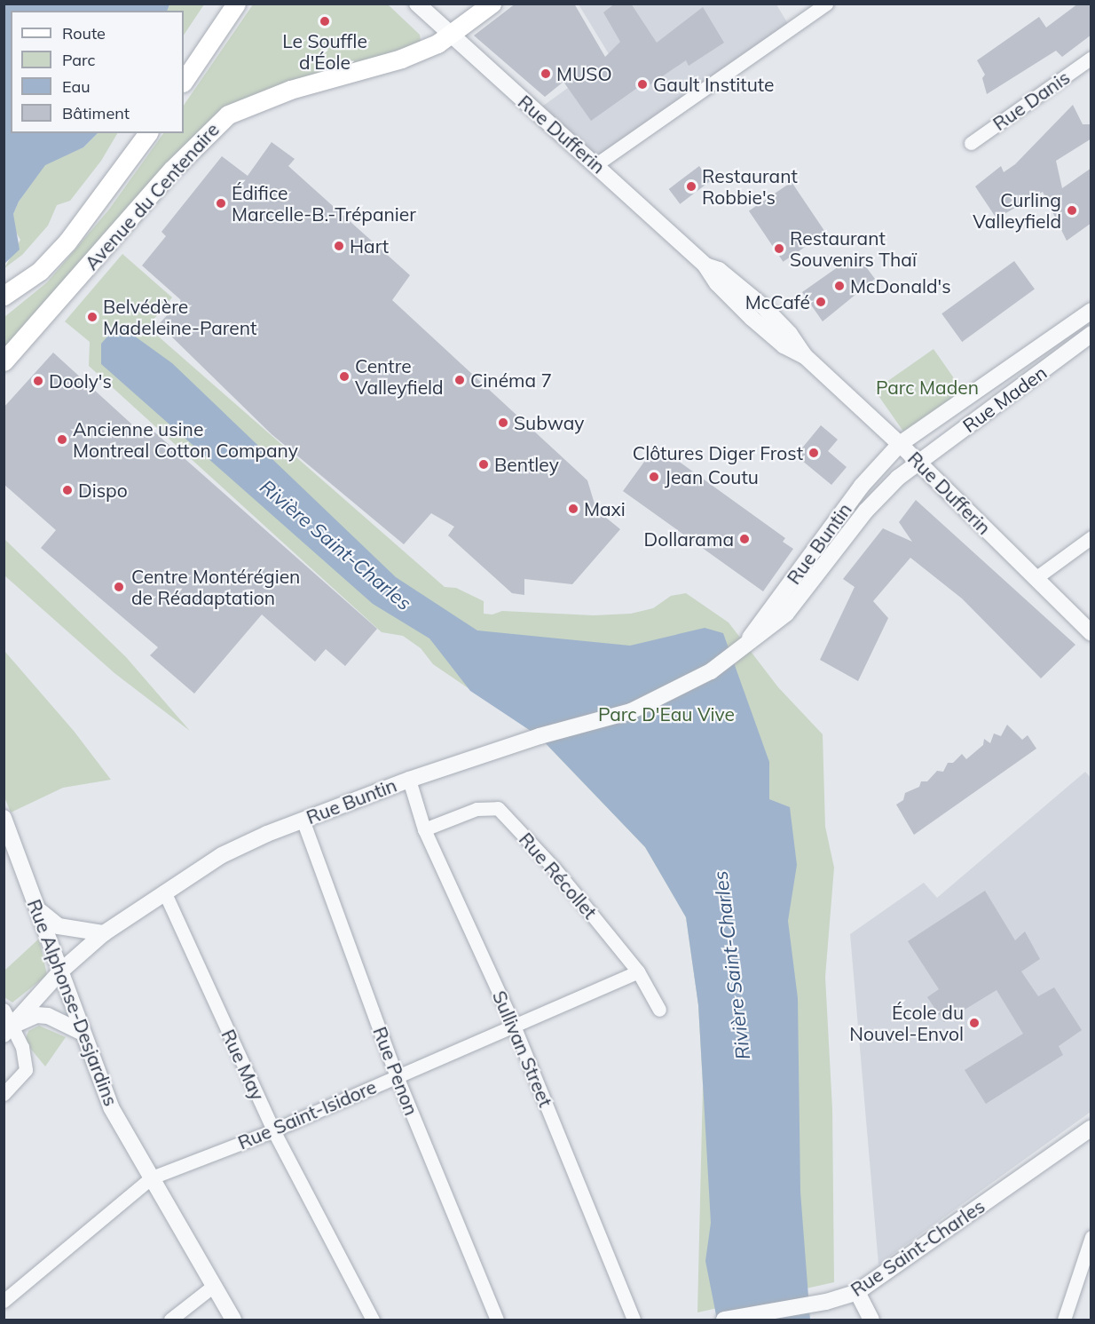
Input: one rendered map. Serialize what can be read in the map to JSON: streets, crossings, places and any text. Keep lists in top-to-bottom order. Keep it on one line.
{"streets":{"main road":["Avenue du Centenaire"],"street":["Rue Danis","Rue Dufferin","Rue Maden","Rue Buntin","Rue Récollet","Rue Alphonse-Desjardins","Sullivan Street","Rue May","Rue Penon","Rue Saint-Isidore","Rue Saint-Charles"]},"crossings":[["Rue Dufferin","Avenue du Centenaire"],["Rue Dufferin","Rue Maden"],["Rue Dufferin","Rue Buntin"],["Rue Maden","Rue Buntin"],["Rue Buntin","Rue Alphonse-Desjardins"],["Rue Buntin","Sullivan Street"],["Rue Buntin","Rue May"],["Rue Buntin","Rue Penon"],["Rue Récollet","Sullivan Street"],["Rue Récollet","Rue Saint-Isidore"],["Rue Alphonse-Desjardins","Rue Saint-Isidore"],["Sullivan Street","Rue Saint-Isidore"],["Rue May","Rue Saint-Isidore"],["Rue Penon","Rue Saint-Isidore"]],"water":["Rivière Saint-Charles"],"parks":["Parc Maden","Parc D'Eau Vive"],"places":["Le Souffle d'Éole","MUSO","Gault Institute","Restaurant Robbie's","Édifice Marcelle-B.-Trépanier","Curling Valleyfield","Hart","Restaurant Souvenirs Thaï","McDonald's","McCafé","Belvédère Madeleine-Parent","Centre Valleyfield","Cinéma 7","Dooly's","Subway","Ancienne usine Montreal Cotton Company","Clôtures Diger Frost","Bentley","Jean Coutu","Dispo","Maxi","Dollarama","Centre Montérégien de Réadaptation","École du Nouvel-Envol"],"legend":["Route","Parc","Eau","Bâtiment"]}
